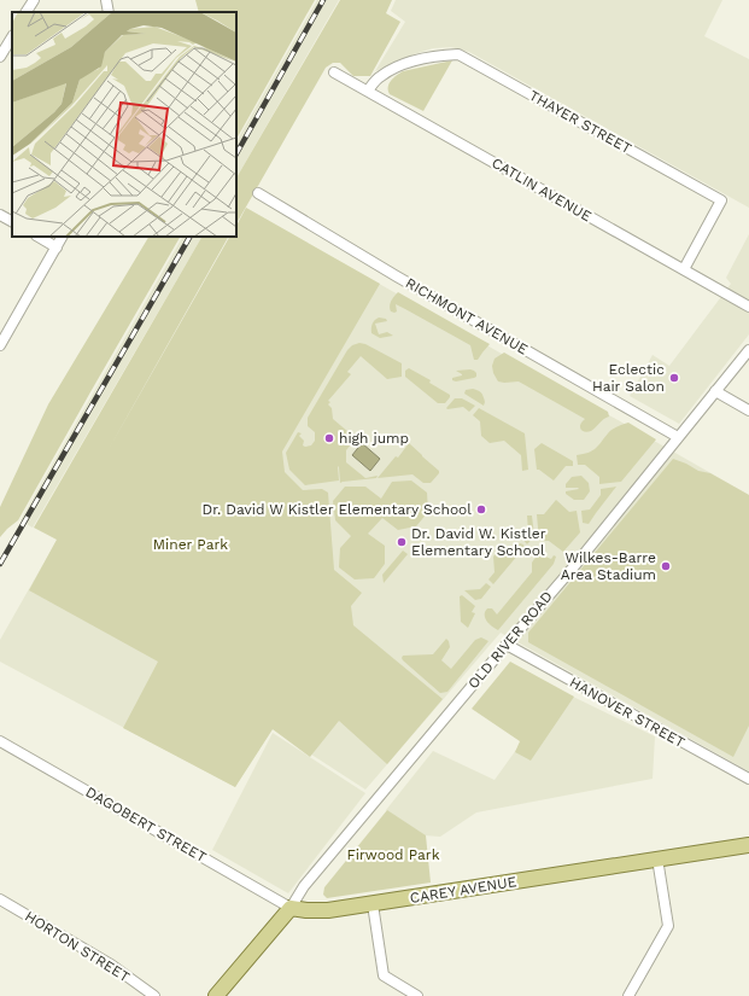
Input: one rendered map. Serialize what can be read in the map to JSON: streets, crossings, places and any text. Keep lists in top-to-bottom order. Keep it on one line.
{"streets":{"main road":["CAREY AVENUE"],"street":["THAYER STREET","CATLIN AVENUE","RICHMONT AVENUE","OLD RIVER ROAD","HANOVER STREET","DAGOBERT STREET","HORTON STREET"]},"crossings":[["THAYER STREET","CATLIN AVENUE"],["RICHMONT AVENUE","OLD RIVER ROAD"],["OLD RIVER ROAD","HANOVER STREET"],["OLD RIVER ROAD","DAGOBERT STREET"],["OLD RIVER ROAD","CAREY AVENUE"],["DAGOBERT STREET","CAREY AVENUE"]],"parks":["Miner Park","Firwood Park"],"places":["Eclectic Hair Salon","high jump","Dr. David W Kistler Elementary School","Dr. David W. Kistler Elementary School","Wilkes-Barre Area Stadium"]}
